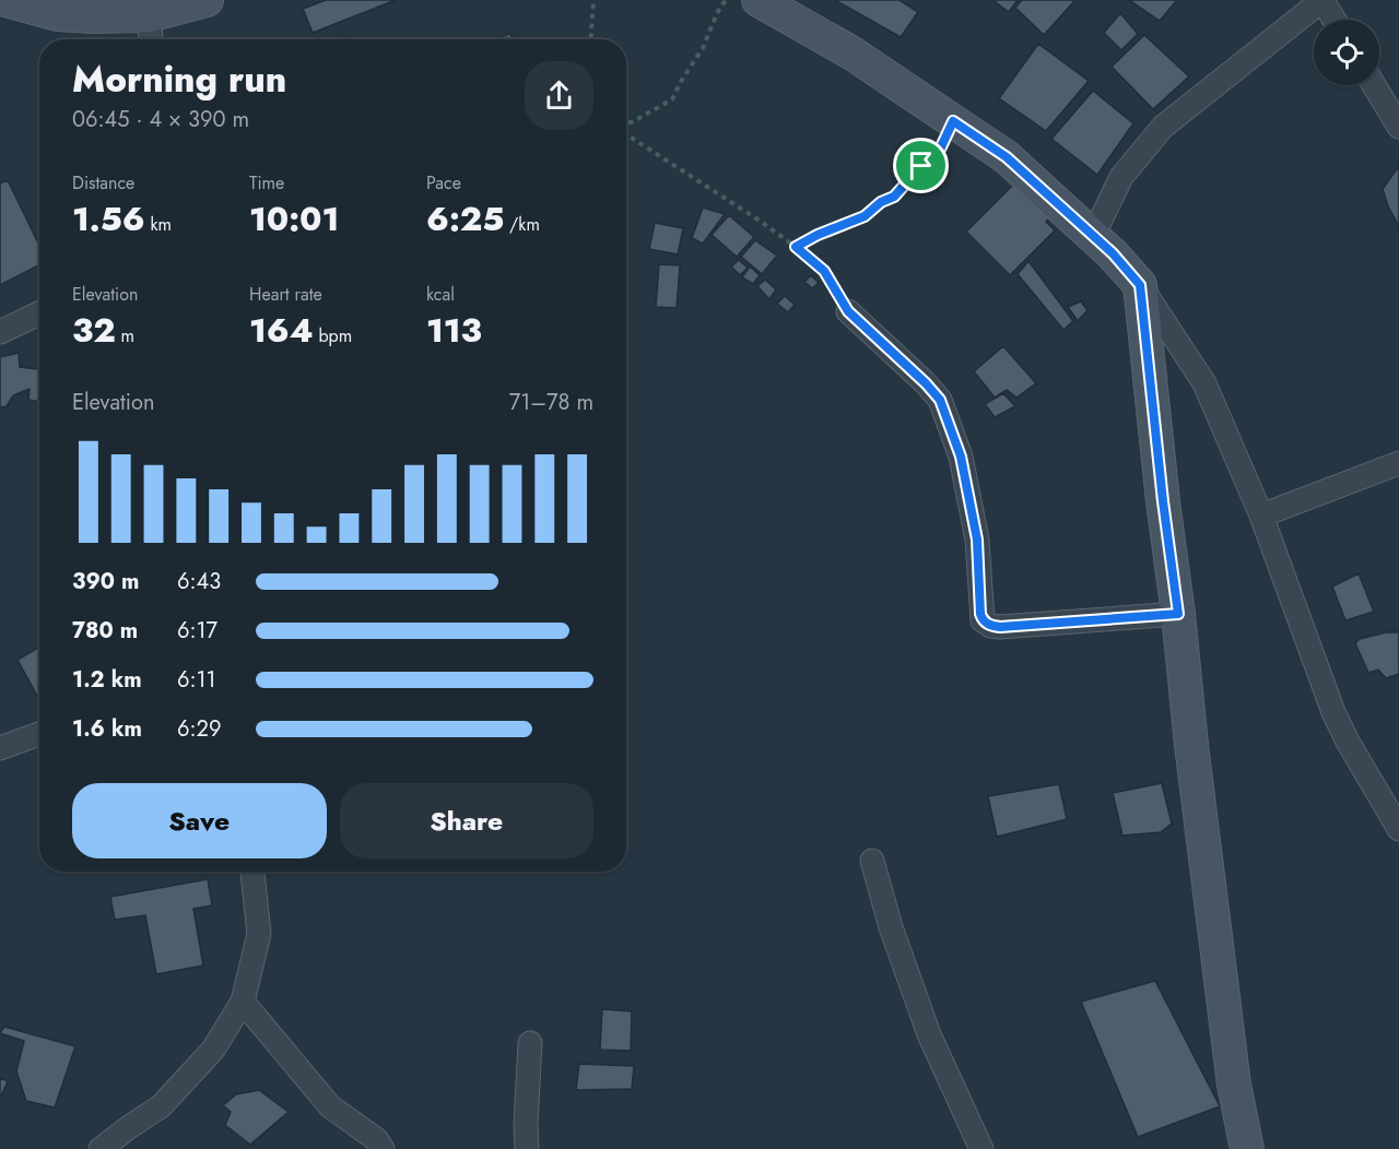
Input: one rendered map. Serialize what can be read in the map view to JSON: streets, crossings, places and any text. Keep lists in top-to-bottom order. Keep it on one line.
{"page":{"heading":["Morning run","06:45 · 4 × 390 m"],"stats":[["Distance","1.56 km"],["Time","10:01"],["Pace","6:25 /km"],["Elevation","32 m"],["Heart rate","164 bpm"],["kcal","113"]],"chart":["Elevation","71–78 m"],"list":[{"name":"390 m","note":"6:43"},{"name":"780 m","note":"6:17"},{"name":"1.2 km","note":"6:11"},{"name":"1.6 km","note":"6:29"}],"buttons":["Save","Share"]}}
